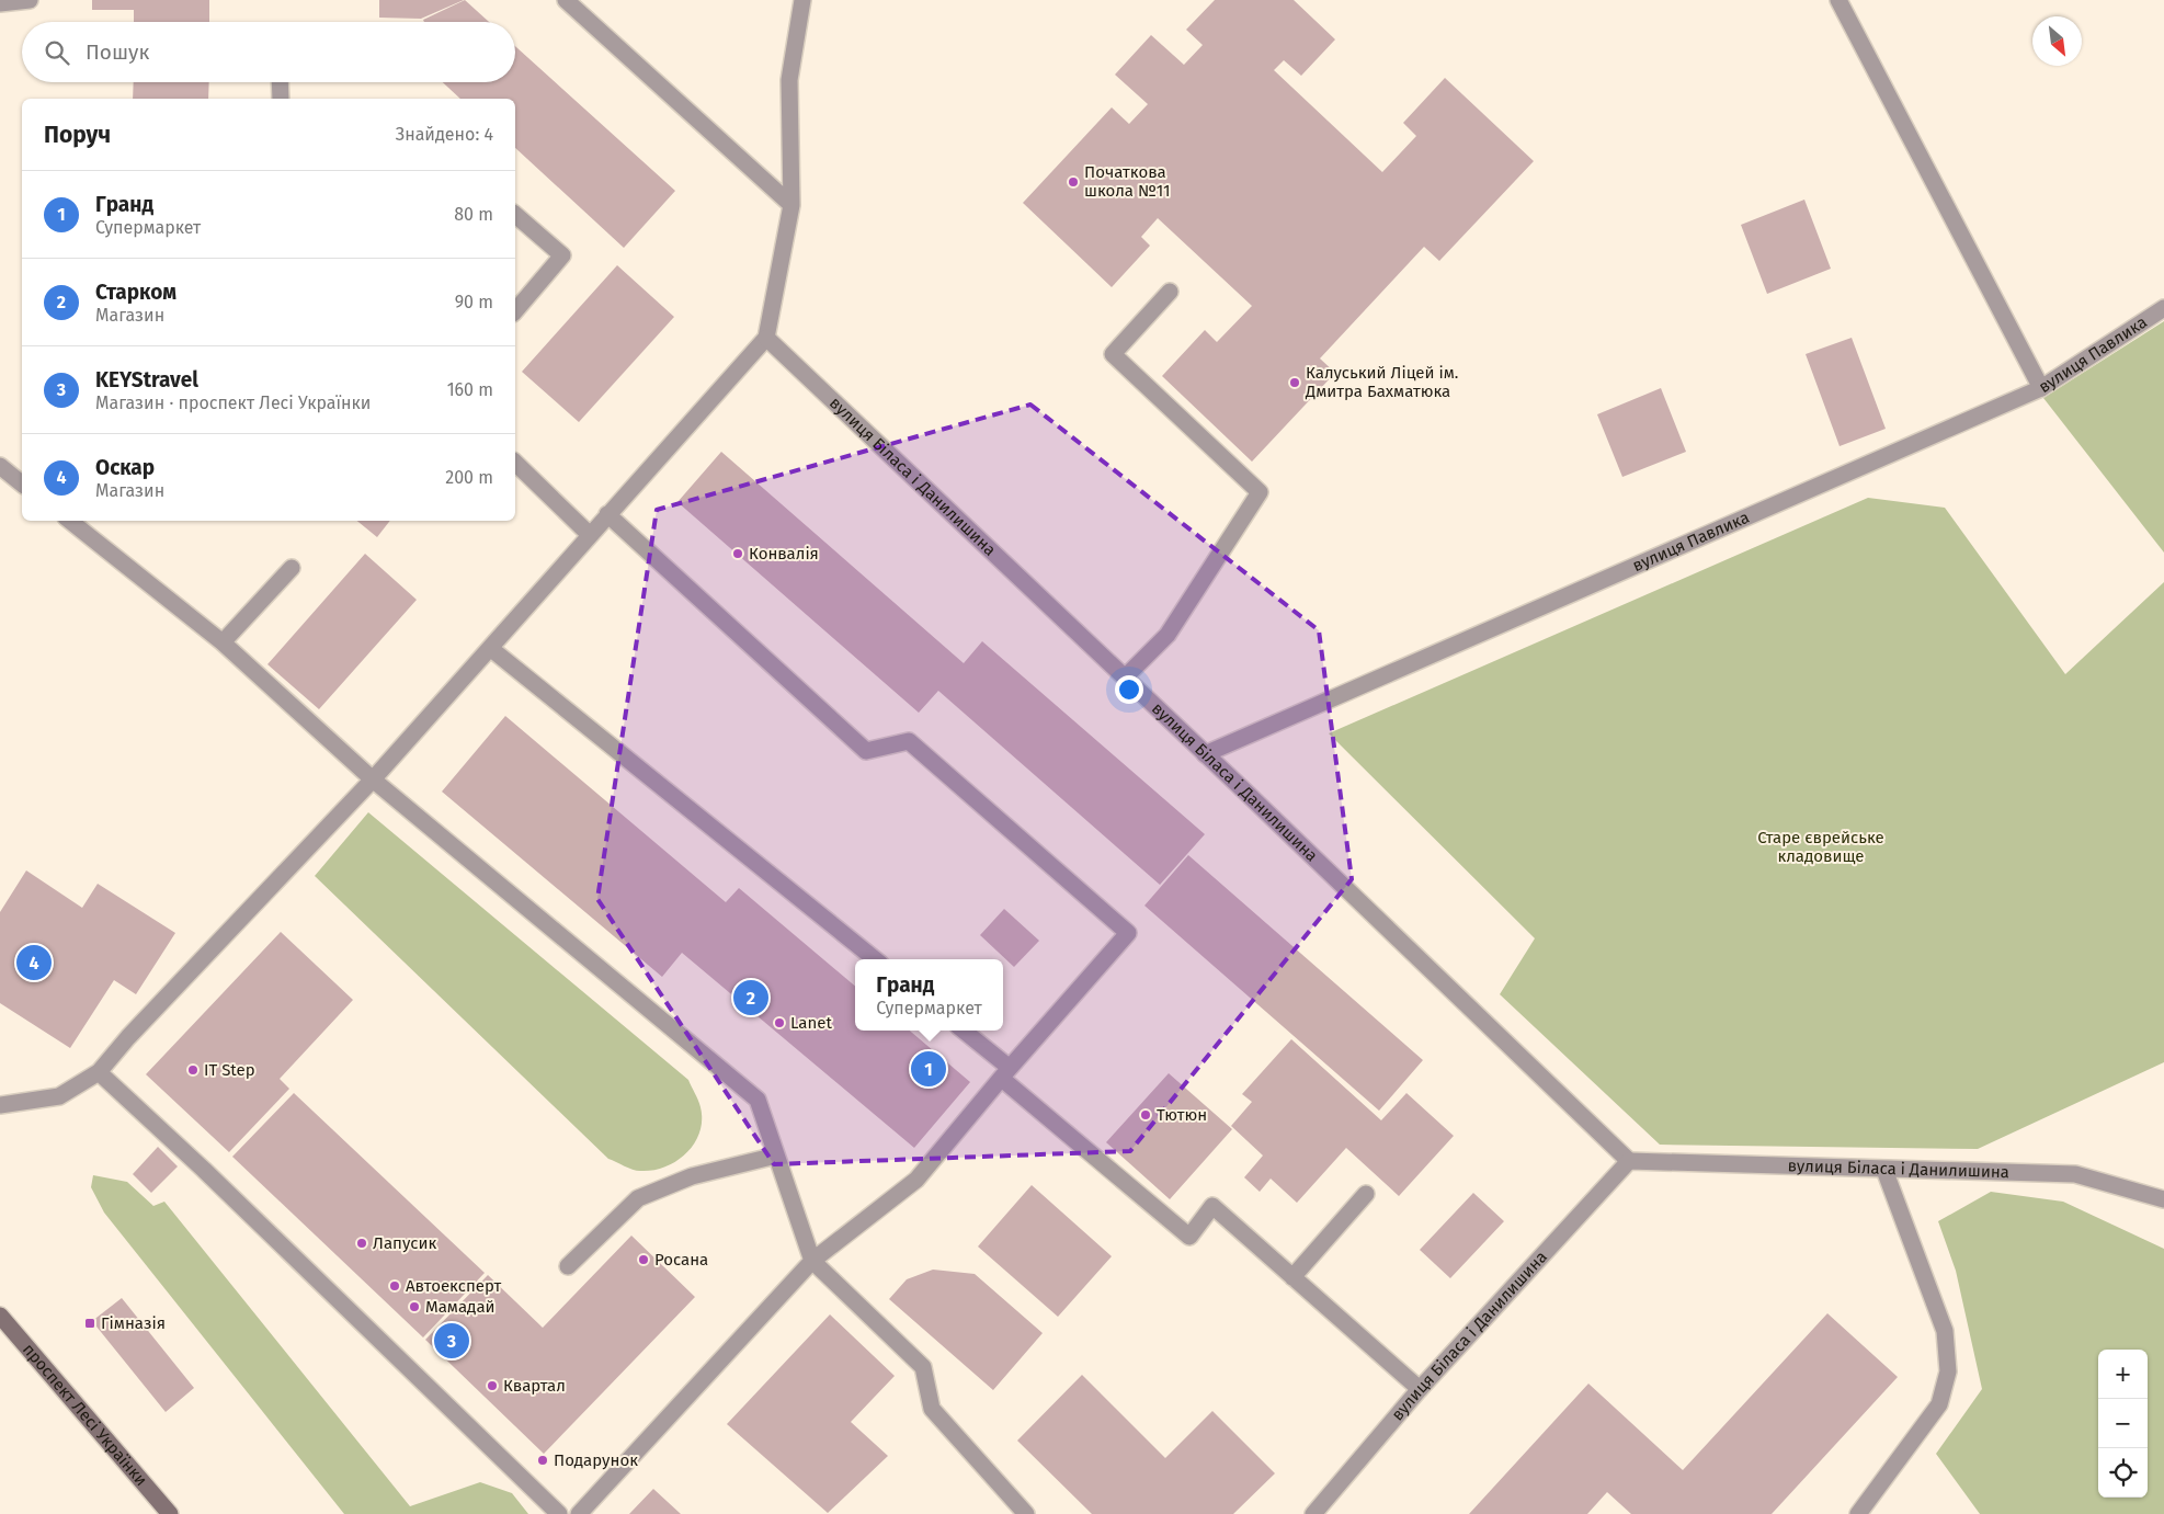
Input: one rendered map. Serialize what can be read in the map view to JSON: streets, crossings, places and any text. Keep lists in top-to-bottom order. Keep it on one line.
{"streets":{"main road":["проспект Лесі Українки"],"street":["вулиця Павлика","вулиця Біласа і Данилишина"]},"crossings":[["вулиця Павлика","вулиця Біласа і Данилишина"]],"parks":["Старе єврейське кладовище"],"places":{"other":["Початкова школа №11","Калуський Ліцей ім. Дмитра Бахматюка","Конвалія","Lanet","IT Step","Тютюн","Лапусик","Росана","Автоексперт","Мамадай","Квартал","Подарунок"],"transit":["Гімназія"]},"north":"bottom right","page":{"search":"Пошук","heading":["Поруч","Знайдено: 4"],"list":[{"mark":"1","name":"Гранд","note":"Супермаркет","value":"80 m"},{"mark":"2","name":"Старком","note":"Магазин","value":"90 m"},{"mark":"3","name":"KEYStravel","note":"Магазин · проспект Лесі Українки","value":"160 m"},{"mark":"4","name":"Оскар","note":"Магазин","value":"200 m"}],"pins":["4","2","1","3"],"popup":["Гранд","Супермаркет"],"map_buttons":["+","−"]}}
